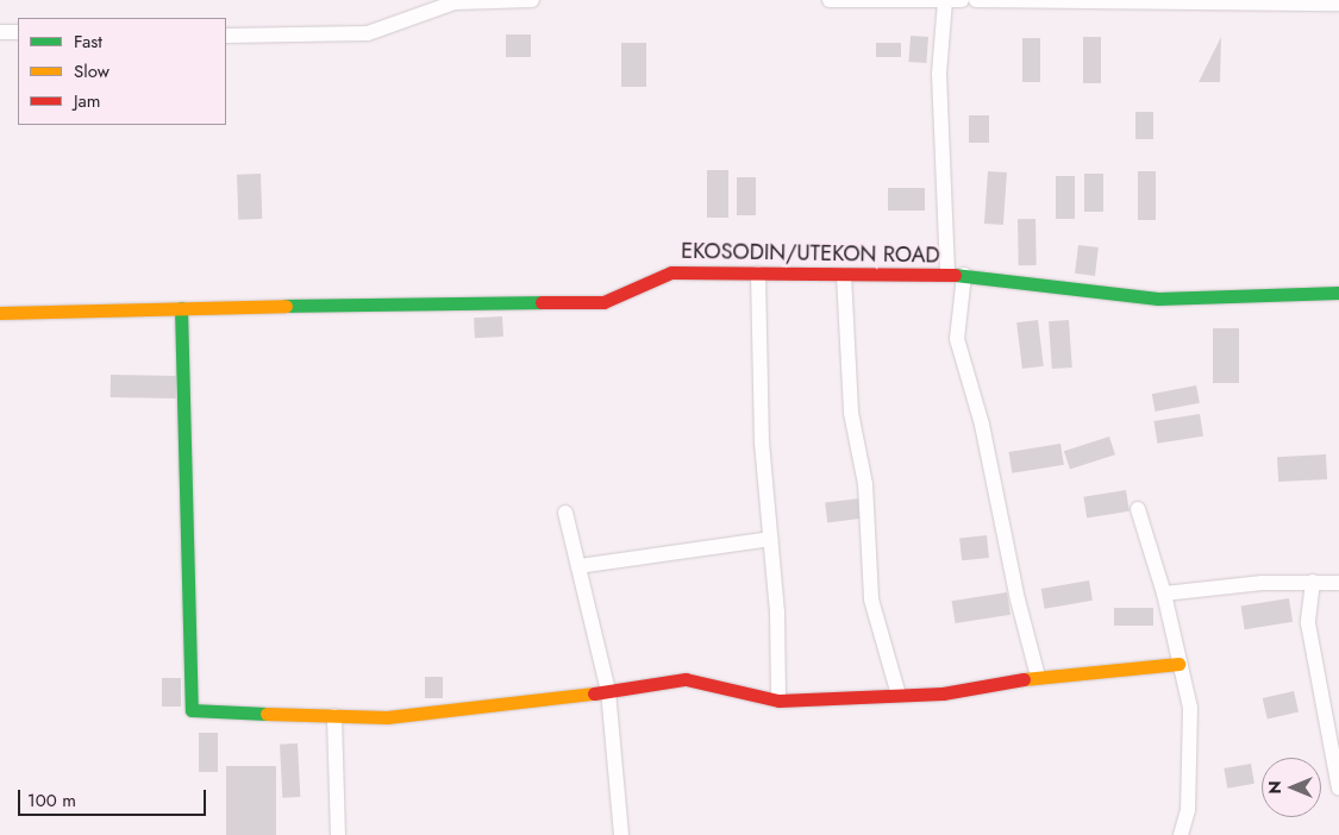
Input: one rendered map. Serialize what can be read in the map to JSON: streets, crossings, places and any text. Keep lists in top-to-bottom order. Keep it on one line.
{"streets":{"street":["EKOSODIN/UTEKON ROAD"]},"legend":["Fast","Slow","Jam"],"scale_bar":"100 m","north":"left"}
